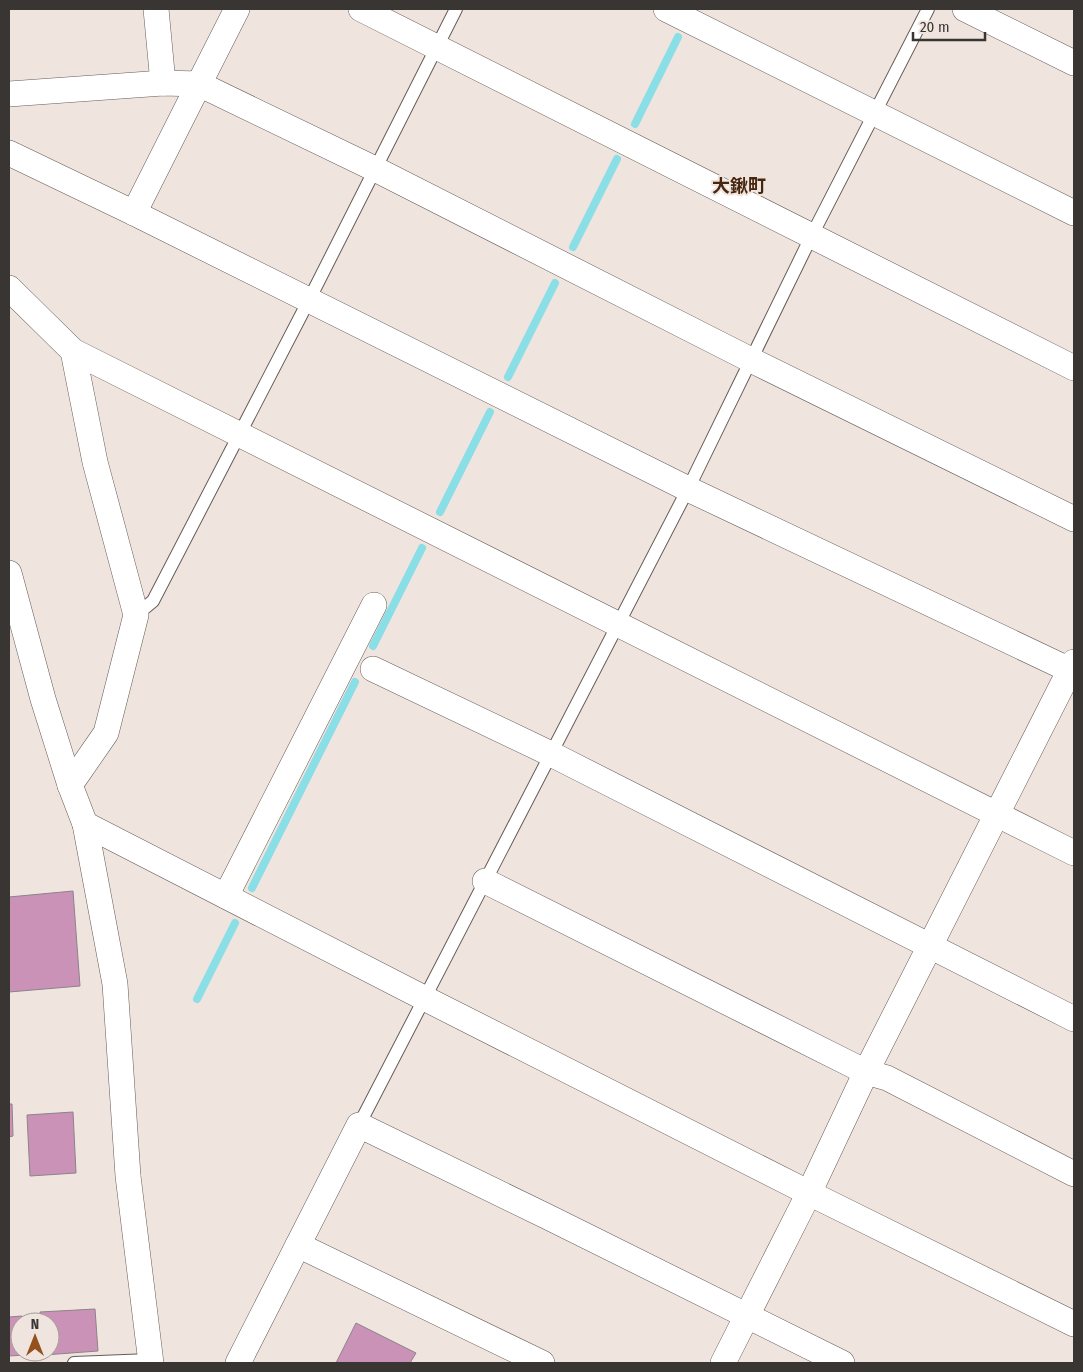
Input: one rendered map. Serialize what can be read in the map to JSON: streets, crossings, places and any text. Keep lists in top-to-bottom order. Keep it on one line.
{"districts":["大鍬町"],"scale_bar":"20 m","north":"top"}
